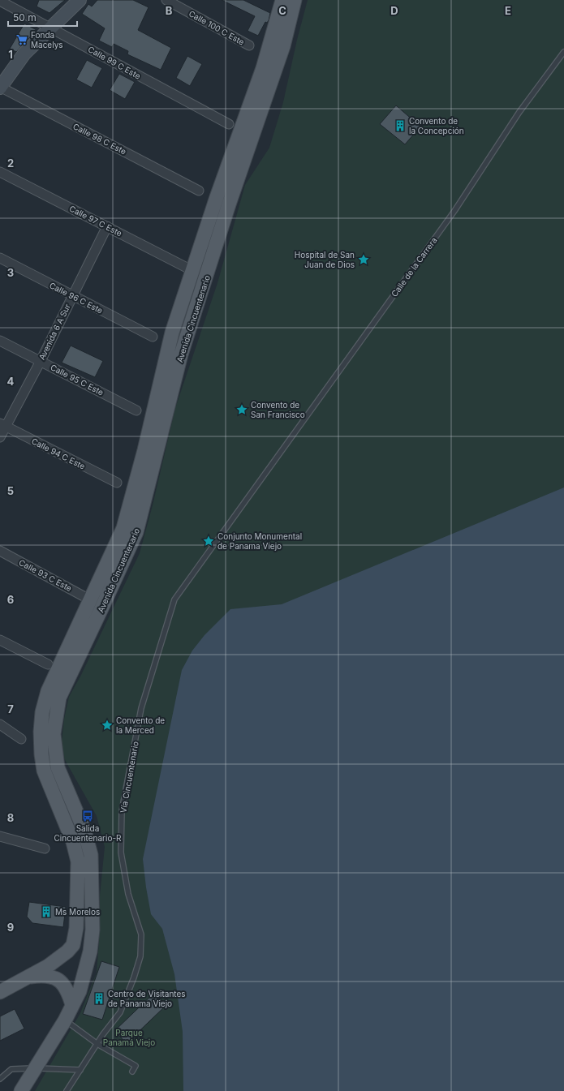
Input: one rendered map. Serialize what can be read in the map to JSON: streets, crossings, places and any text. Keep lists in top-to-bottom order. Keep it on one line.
{"streets":{"main road":["Avenida Cincuentenario"],"street":["Calle 100 C Este","Calle 99 C Este","Calle 98 C Este","Calle 97 C Este","Calle 96 C Este","Avenida 6 A Sur","Calle 95 C Este","Calle 94 C Este","Calle 93 C Este"],"lane":["Calle de la Carrera","Vía Cincuentenario"]},"crossings":[["Calle 97 C Este","Avenida Cincuentenario"],["Calle 97 C Este","Avenida 6 A Sur"],["Calle de la Carrera","Vía Cincuentenario"],["Calle 96 C Este","Avenida 6 A Sur"],["Avenida Cincuentenario","Calle 93 C Este"],["Avenida 6 A Sur","Calle 95 C Este"],["Avenida 6 A Sur","Calle 94 C Este"]],"parks":["Parque Panamá Viejo"],"places":{"supermarket":["Fonda Macelys"],"building":["Convento de la Concepción","Ms Morelos","Centro de Visitantes de Panama Viejo"],"place":["Hospital de San Juan de Dios","Convento de San Francisco","Conjunto Monumental de Panama Viejo","Convento de la Merced"],"bus stop":["Salida Cincuentenario-R"]},"scale_bar":"50 m","grid":{"columns":["B","C","D","E"],"rows":["1","2","3","4","5","6","7","8","9"]}}
